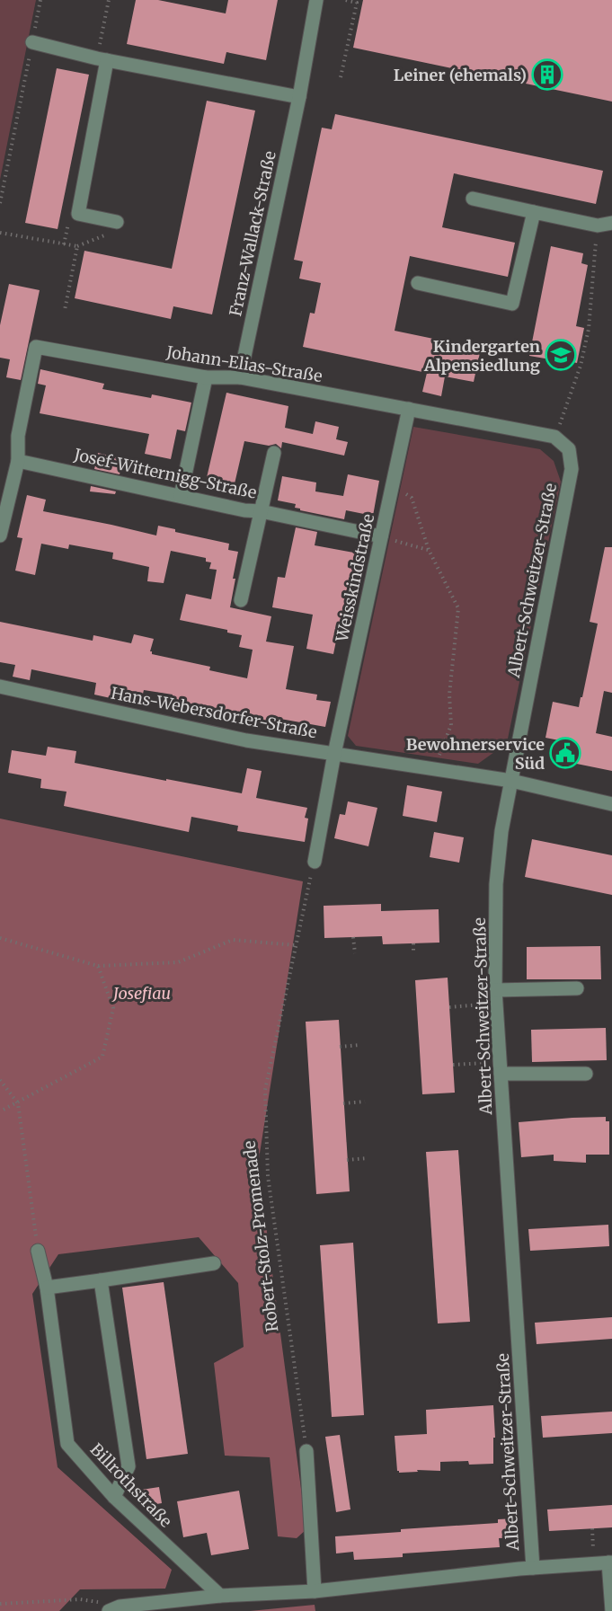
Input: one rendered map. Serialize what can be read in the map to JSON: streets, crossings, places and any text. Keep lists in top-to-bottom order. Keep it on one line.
{"streets":{"street":["Franz-Wallack-Straße","Johann-Elias-Straße","Josef-Witternigg-Straße","Weisskindstraße","Albert-Schweitzer-Straße","Hans-Webersdorfer-Straße","Billrothstraße"],"path":["Robert-Stolz-Promenade"]},"crossings":[["Franz-Wallack-Straße","Johann-Elias-Straße"],["Johann-Elias-Straße","Josef-Witternigg-Straße"],["Johann-Elias-Straße","Weisskindstraße"],["Johann-Elias-Straße","Albert-Schweitzer-Straße"],["Josef-Witternigg-Straße","Weisskindstraße"],["Weisskindstraße","Hans-Webersdorfer-Straße"],["Albert-Schweitzer-Straße","Hans-Webersdorfer-Straße"]],"parks":["Josefiau"],"places":{"building":["Leiner (ehemals)"],"school or university":["Kindergarten Alpensiedlung"],"public building":["Bewohnerservice Süd"]}}
